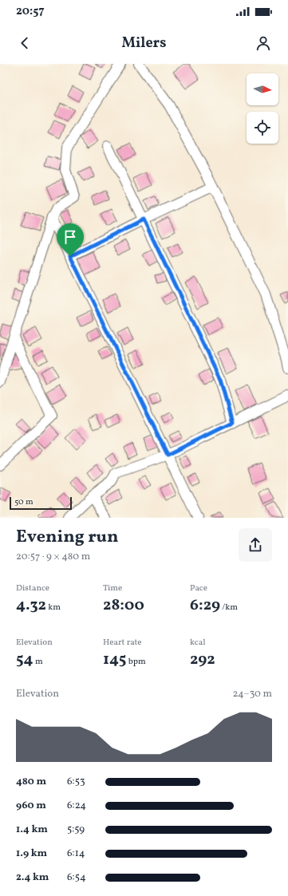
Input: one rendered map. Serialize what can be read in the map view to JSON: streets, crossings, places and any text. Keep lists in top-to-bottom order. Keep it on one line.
{"scale_bar":"50 m","north":"right","page":{"status":"20:57","header":"Milers","scale":"50 m","heading":["Evening run","20:57 · 9 × 480 m"],"stats":[["Distance","4.32 km"],["Time","28:00"],["Pace","6:29 /km"],["Elevation","54 m"],["Heart rate","145 bpm"],["kcal","292"]],"chart":["Elevation","24–30 m"],"list":[{"name":"480 m","note":"6:53"},{"name":"960 m","note":"6:24"},{"name":"1.4 km","note":"5:59"},{"name":"1.9 km","note":"6:14"},{"name":"2.4 km","note":"6:54"}]}}
